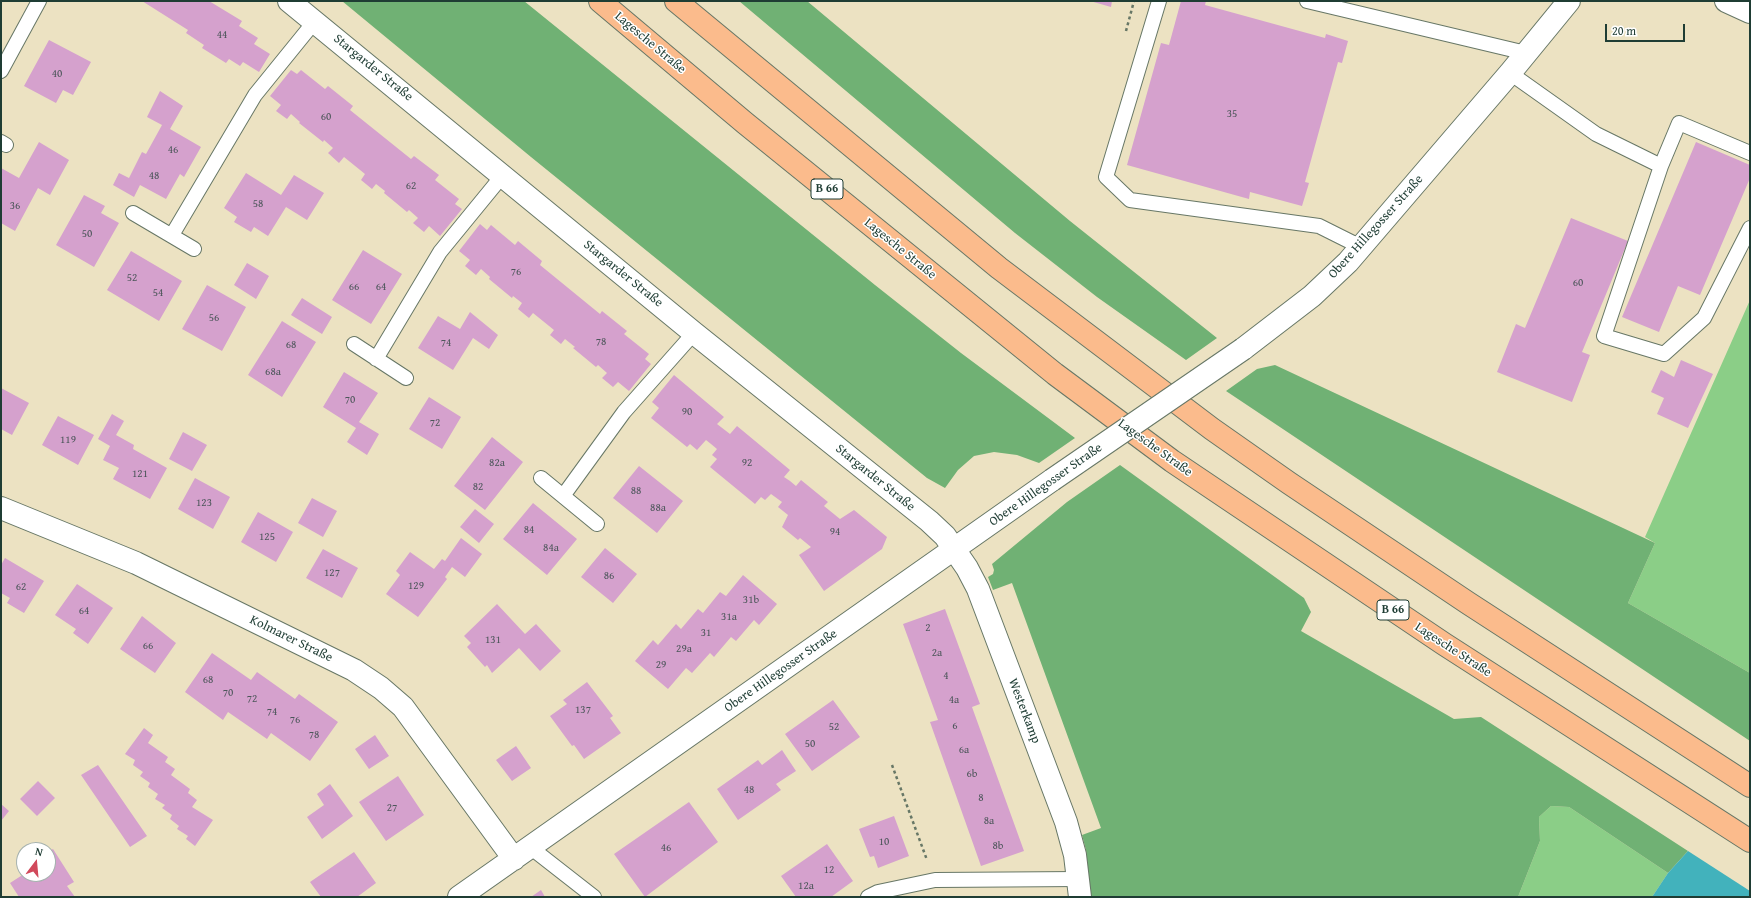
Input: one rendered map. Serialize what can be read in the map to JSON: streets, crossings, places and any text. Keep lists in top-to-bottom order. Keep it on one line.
{"streets":{"highway":["Lagesche Straße","B 66"],"street":["Stargarder Straße","Obere Hillegosser Straße","Kolmarer Straße","Westerkamp"]},"crossings":[["Stargarder Straße","Obere Hillegosser Straße"],["Stargarder Straße","Westerkamp"],["Obere Hillegosser Straße","Kolmarer Straße"],["Obere Hillegosser Straße","Westerkamp"]],"house_numbers":["44","40","35","60","46","48","62","58","36","50","76","52","60","66","64","54","56","78","74","68","68a","70","90","72","119","82a","92","121","82","88","123","88a","84","94","125","84a","127","86","129","62","31b","64","31a","2","31","131","66","29a","2a","29","4","68","70","72","4a","137","74","76","6","52","78","50","6a","6b","48","8","27","8a","10","8b","46","12","12a"],"scale_bar":"20 m","north":"top"}
